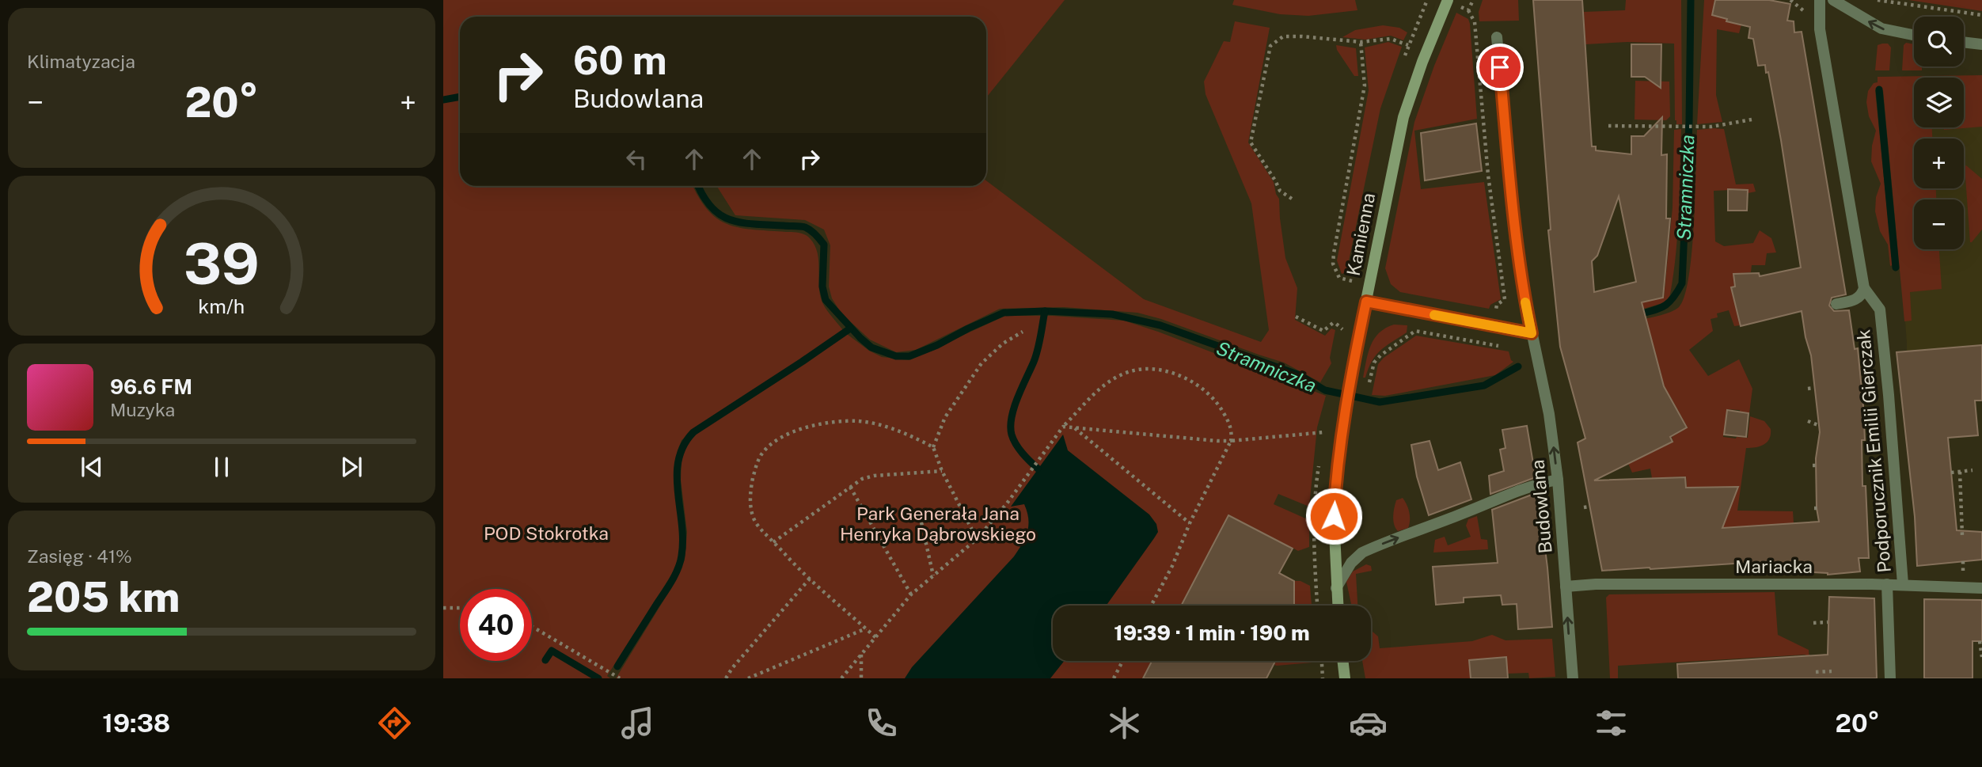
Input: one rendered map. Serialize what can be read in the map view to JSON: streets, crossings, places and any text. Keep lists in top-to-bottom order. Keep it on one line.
{"streets":{"street":["Kamienna","Podporucznik Emilii Gierczak","Budowlana","Mariacka"]},"crossings":[["Podporucznik Emilii Gierczak","Mariacka"],["Budowlana","Mariacka"]],"one_way":["Budowlana"],"water":["Stramniczka"],"parks":["Park Generała Jana Henryka Dąbrowskiego","POD Stokrotka"],"page":{"tile":["Klimatyzacja",["Zasięg · 41%","205 km"]],"map_buttons":["+","−"],"turn":["60 m","Budowlana"],"heat":["−","20°","+"],"song":["96.6 FM","Muzyka"],"limit":"40","trip":"19:39 · 1 min · 190 m","tabs":["19:38","20°"],"gauge":["39","km/h"]}}
